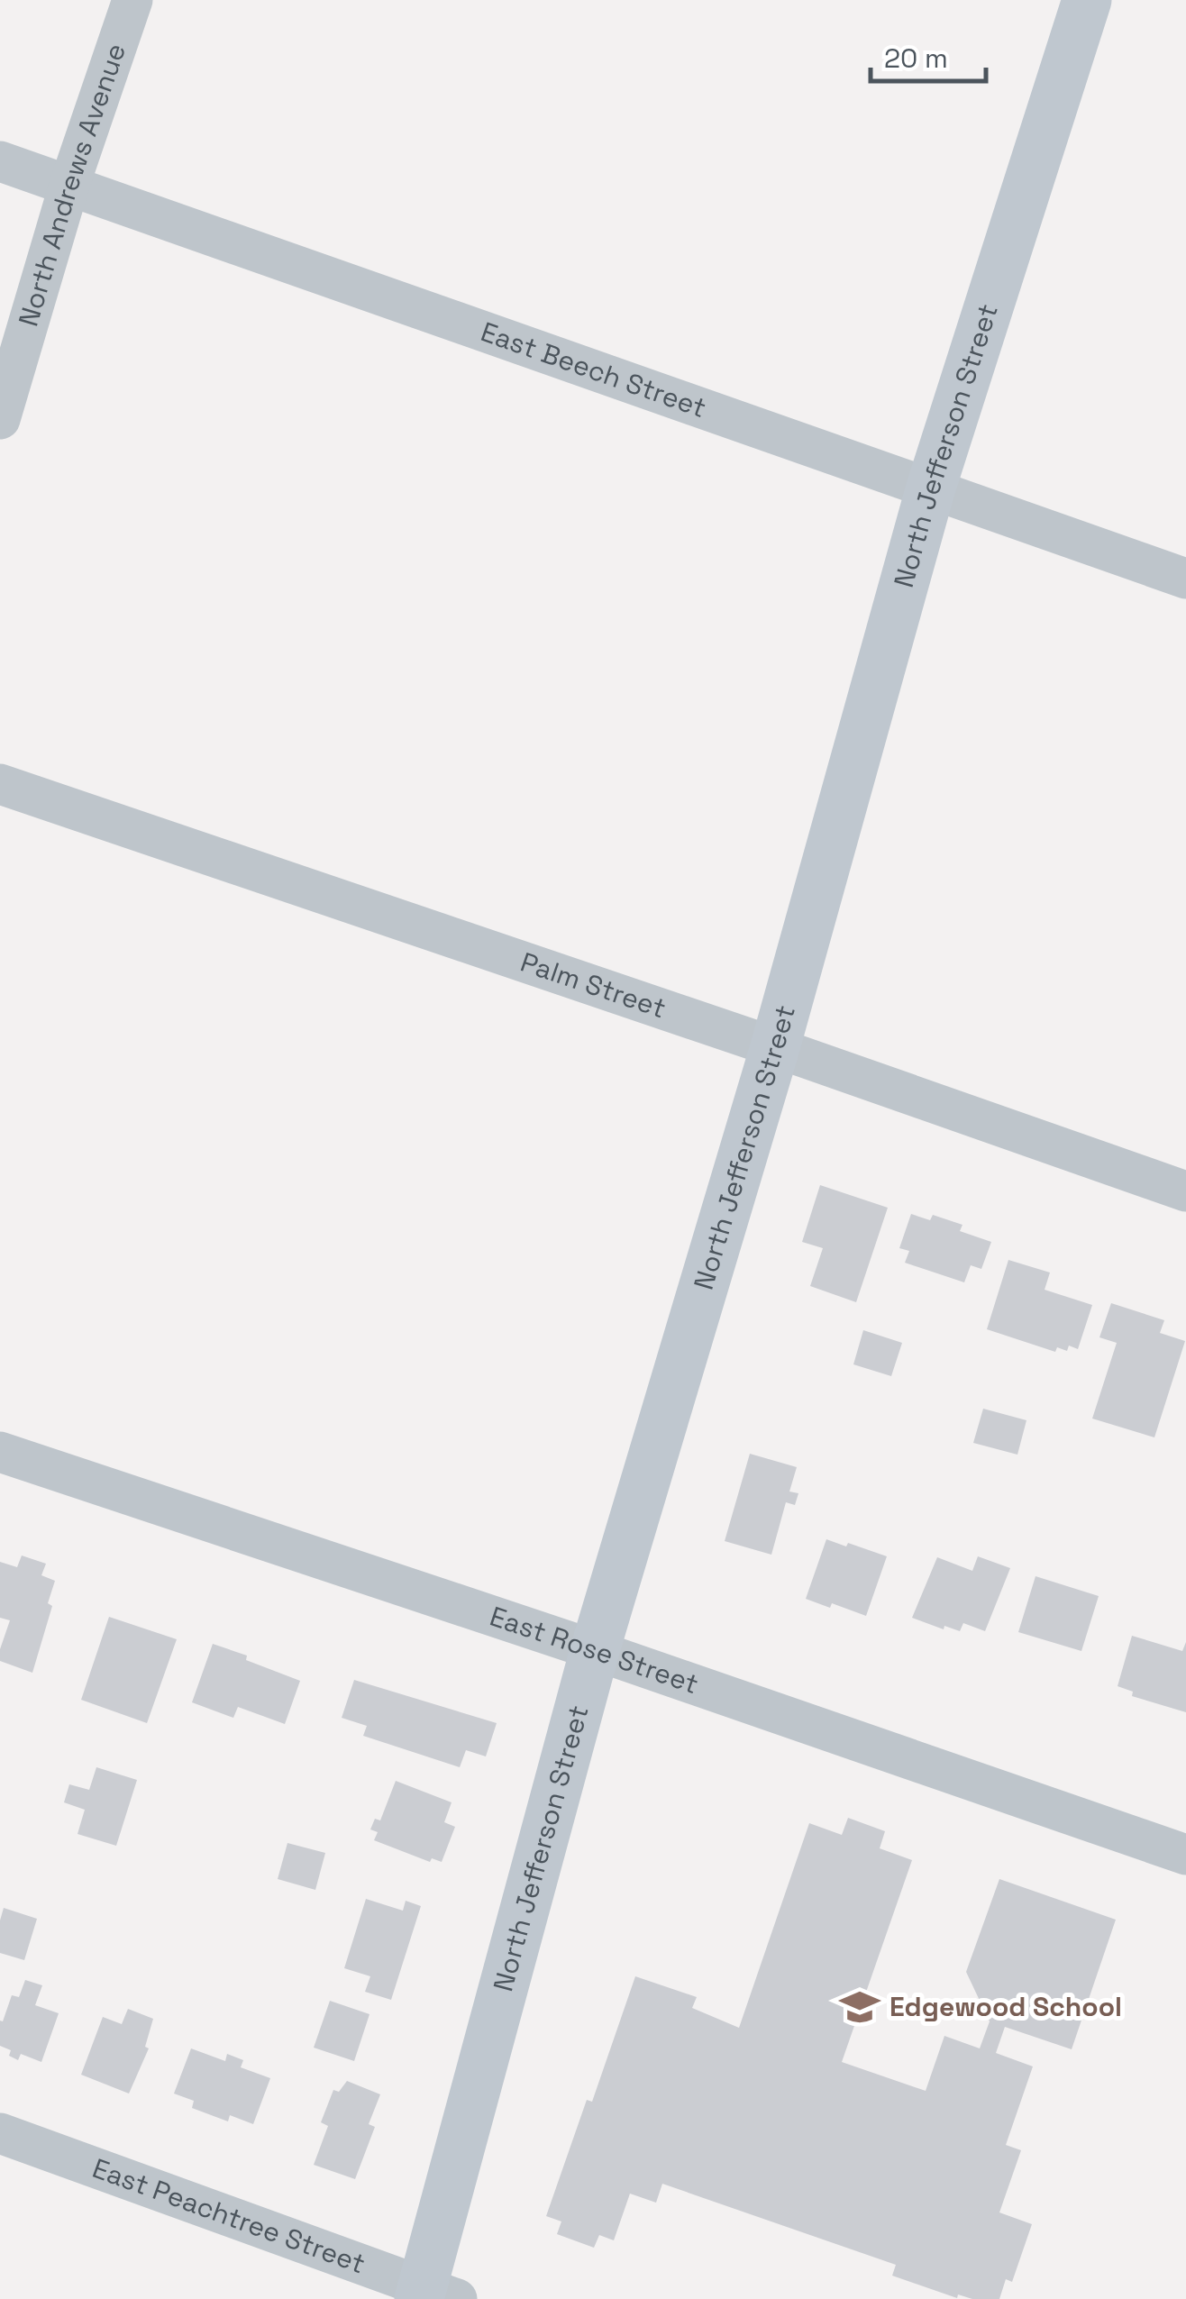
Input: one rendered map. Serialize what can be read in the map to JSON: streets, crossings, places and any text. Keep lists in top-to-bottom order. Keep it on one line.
{"streets":{"street":["North Andrews Avenue","East Beech Street","North Jefferson Street","Palm Street","East Rose Street","East Peachtree Street"]},"crossings":[["North Andrews Avenue","East Beech Street"],["East Beech Street","North Jefferson Street"],["North Jefferson Street","Palm Street"],["North Jefferson Street","East Rose Street"],["North Jefferson Street","East Peachtree Street"]],"places":{"school or university":["Edgewood School"]},"scale_bar":"20 m"}
